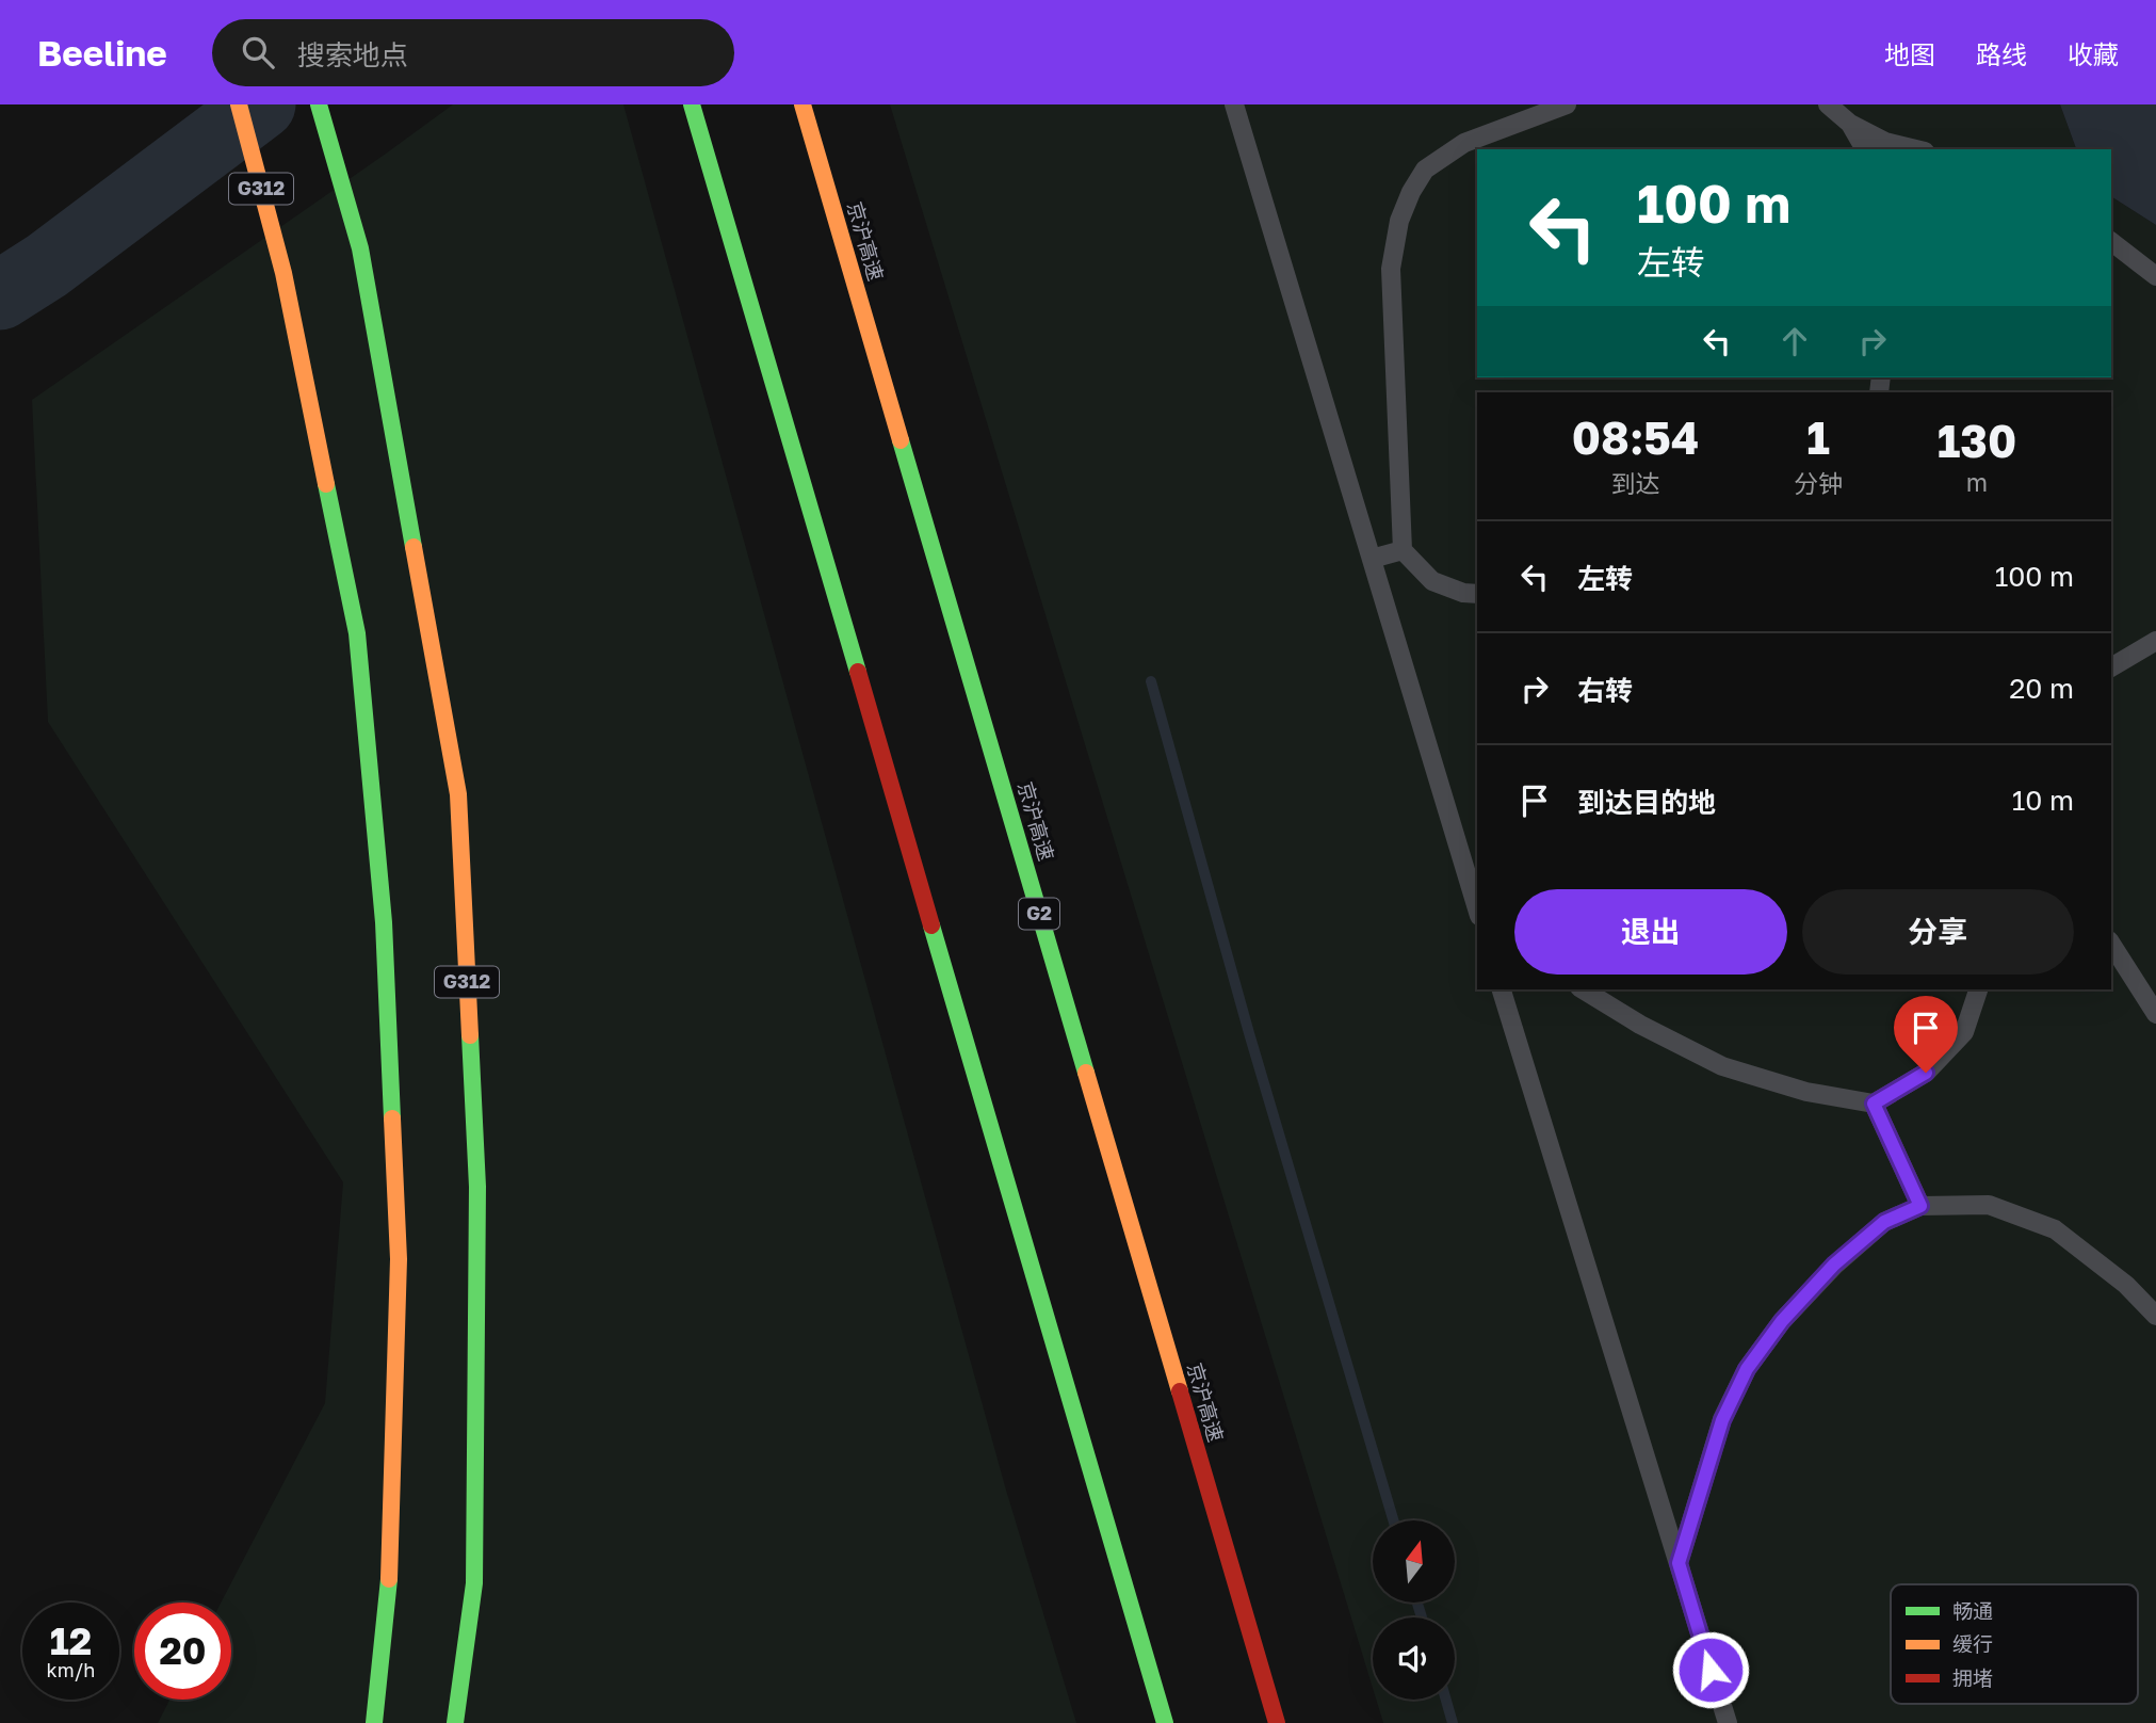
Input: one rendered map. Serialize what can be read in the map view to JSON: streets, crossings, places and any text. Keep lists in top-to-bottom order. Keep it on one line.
{"streets":{"highway":["G312","京沪高速","G2"]},"legend":["畅通","缓行","拥堵"],"north":"top","page":{"header":"Beeline","search":"搜索地点","nav":["地图","路线","收藏"],"turn":["100 m","左转"],"eta":["08:54","到达","1","分钟","130","m"],"list":[{"name":"左转","value":"100 m"},{"name":"右转","value":"20 m"},{"name":"到达目的地","value":"10 m"}],"buttons":["退出","分享"],"speed":"12 km/h","limit":"20"}}
